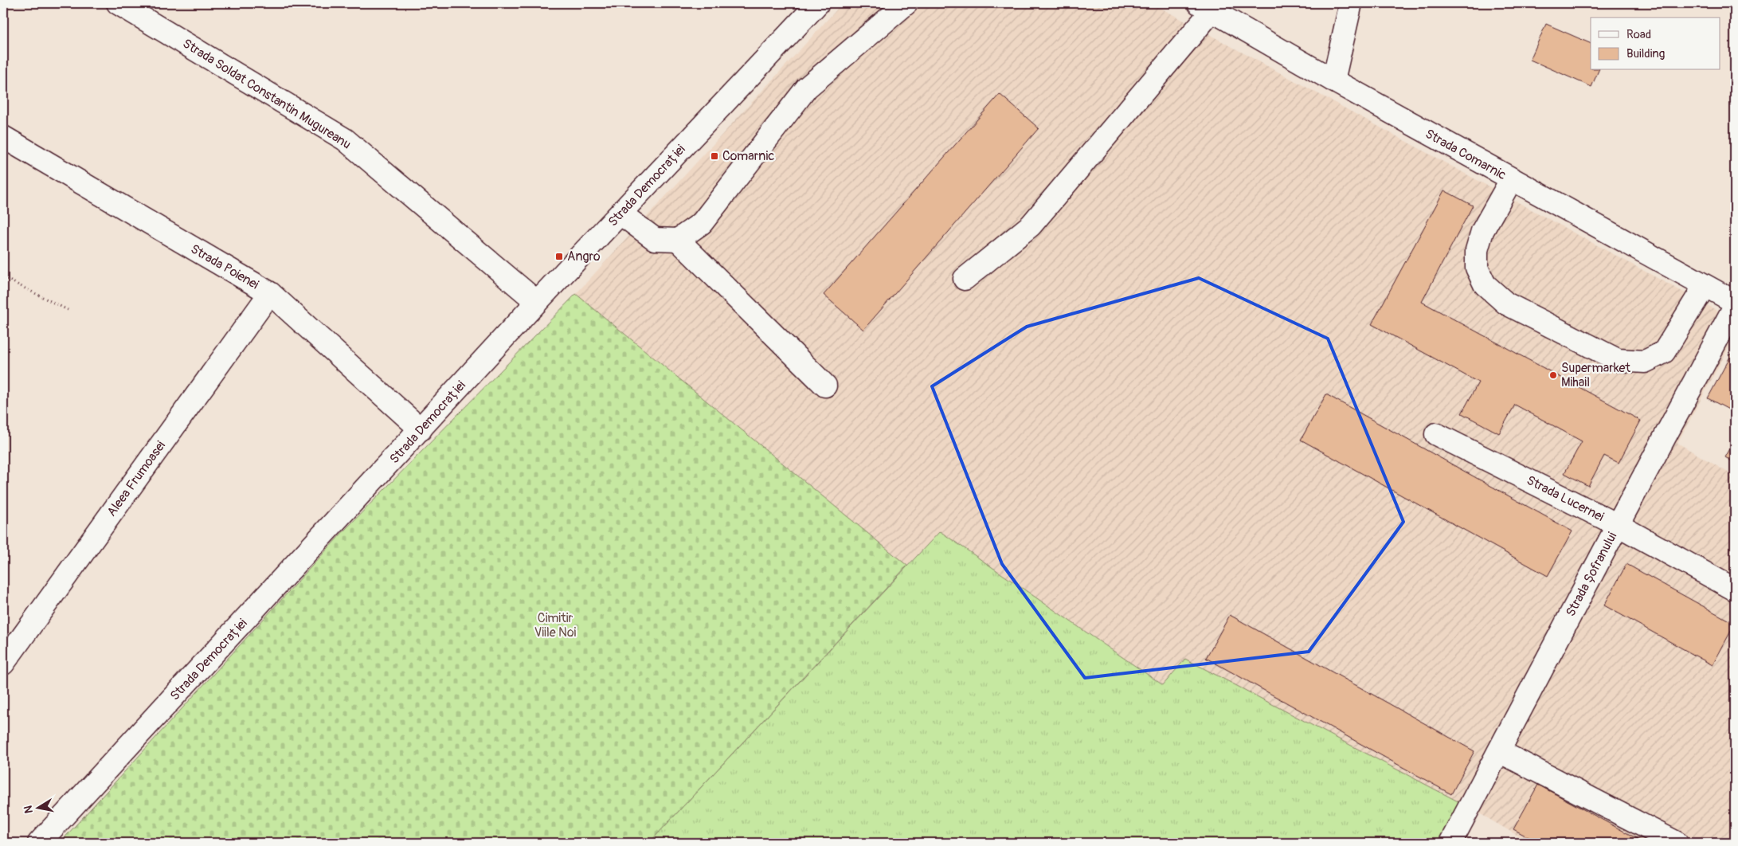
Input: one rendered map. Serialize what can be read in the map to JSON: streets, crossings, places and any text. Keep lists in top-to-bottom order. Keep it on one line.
{"streets":{"street":["Strada Soldat Constantin Mugureanu","Strada Comarnic","Strada Democrației","Strada Poienei","Aleea Frumoasei","Strada Lucernei","Strada Șofranului"]},"crossings":[["Strada Soldat Constantin Mugureanu","Strada Democrației"],["Strada Democrației","Strada Poienei"],["Strada Poienei","Aleea Frumoasei"],["Strada Lucernei","Strada Șofranului"]],"parks":["Cimitir Viile Noi"],"places":{"transit":["Comarnic","Angro"],"other":["Supermarket Mihail"]},"legend":["Road","Building"],"north":"left"}
